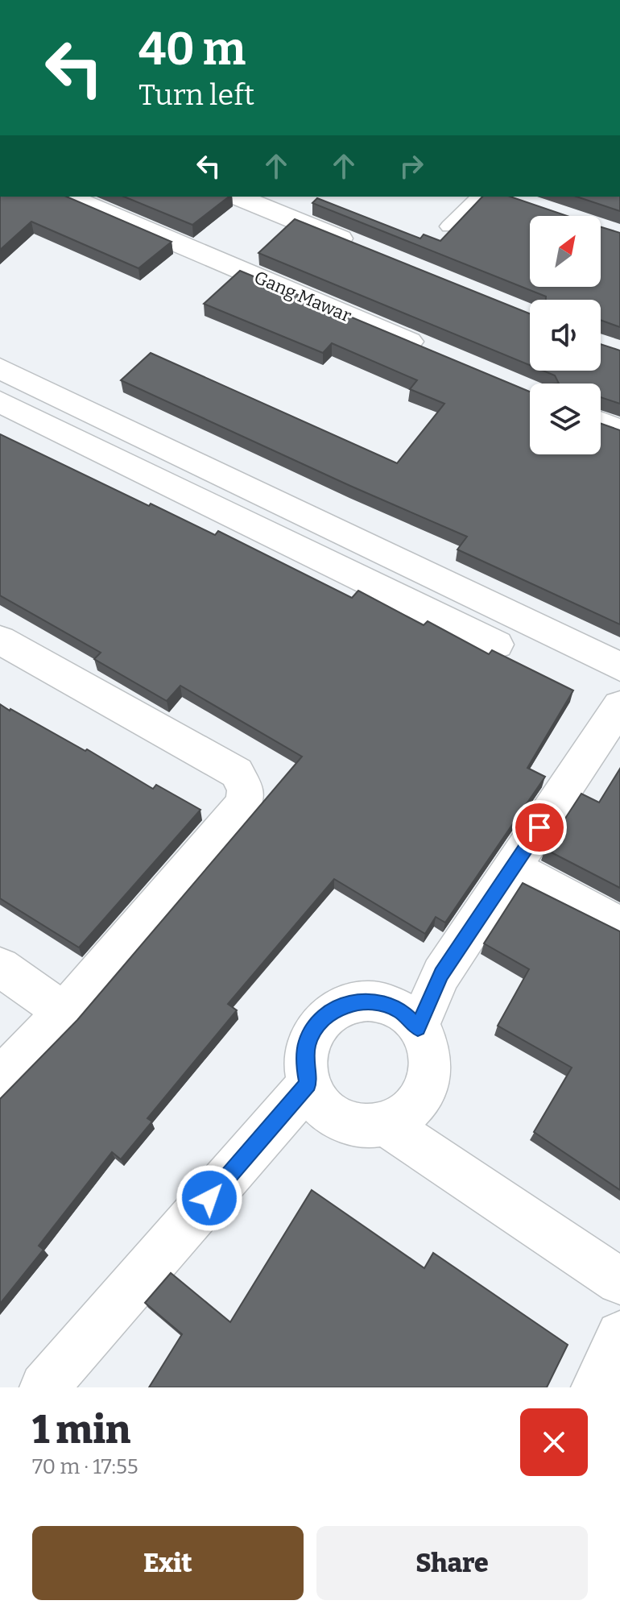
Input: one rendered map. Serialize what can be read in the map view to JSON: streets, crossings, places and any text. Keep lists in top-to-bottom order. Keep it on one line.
{"streets":{"street":["Gang Mawar"]},"north":"top right","page":{"turn":["40 m","Turn left"],"heading":["1 min","70 m · 17:55"],"buttons":["Exit","Share"]}}
